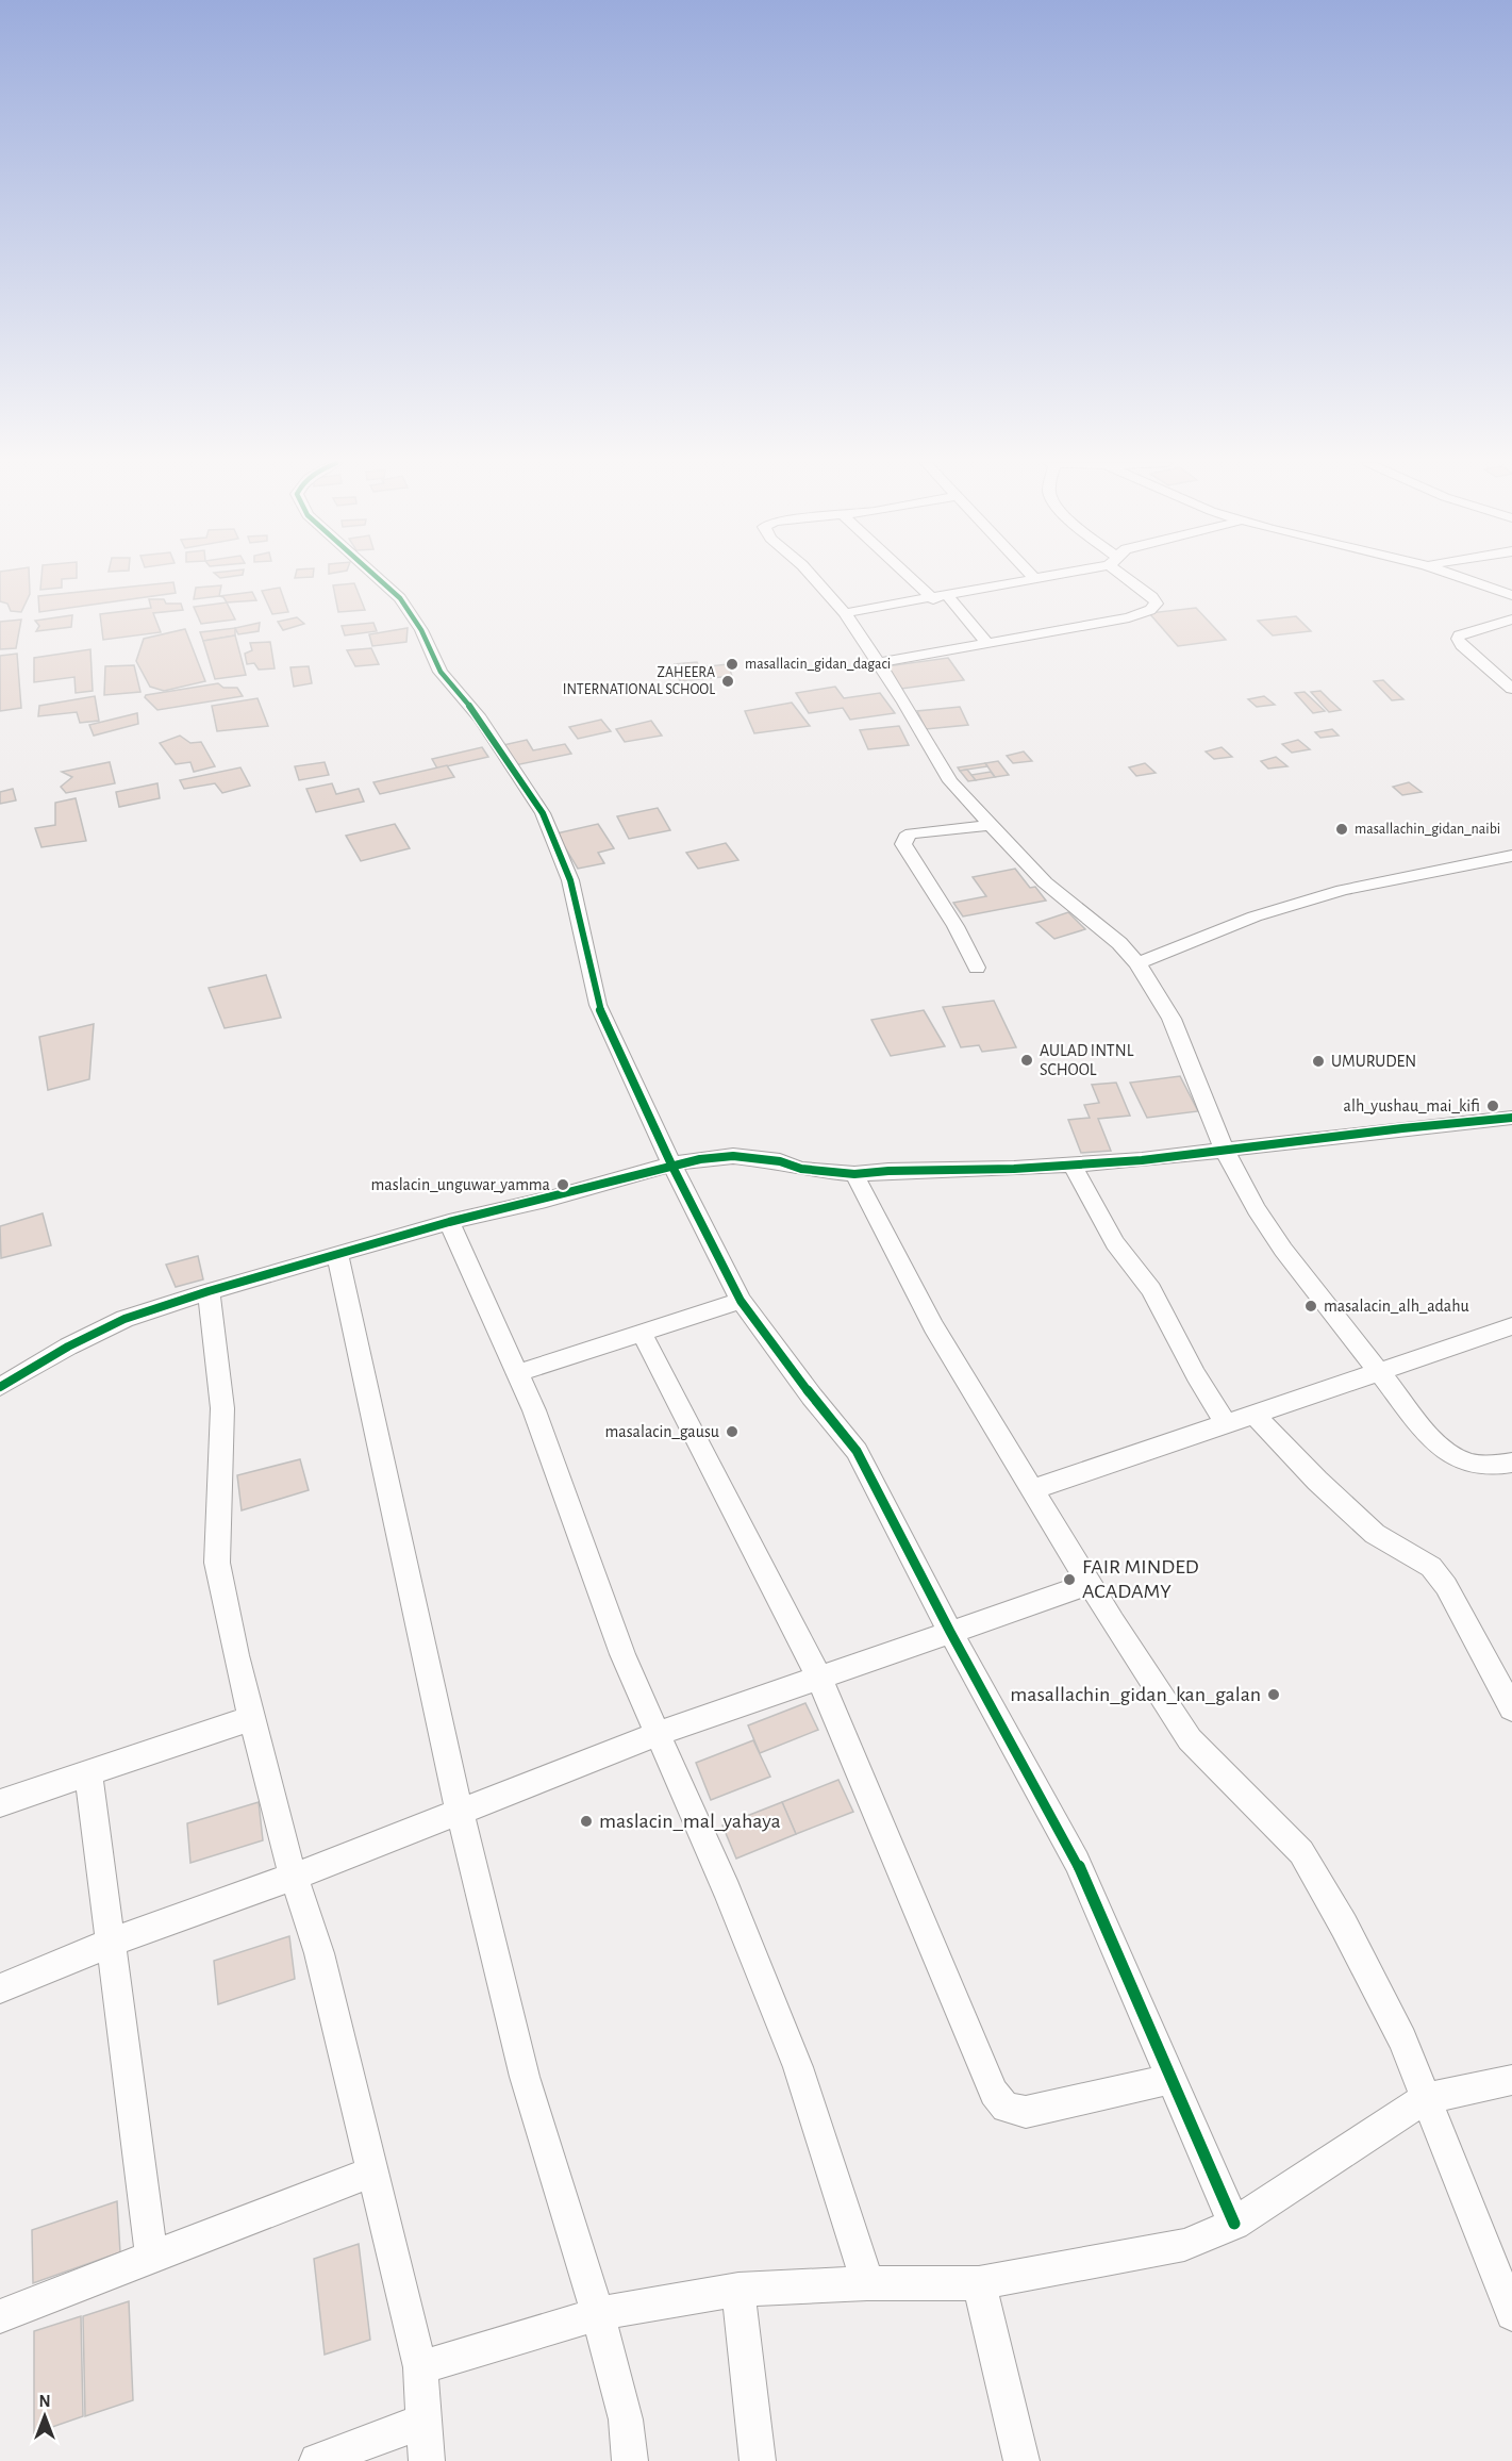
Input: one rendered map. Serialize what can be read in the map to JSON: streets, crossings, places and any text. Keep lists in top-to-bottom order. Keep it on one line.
{"places":["masallacin_gidan_dagaci","ZAHEERA INTERNATIONAL SCHOOL","masallachin_gidan_naibi","AULAD INTNL SCHOOL","UMURUDEN","alh_yushau_mai_kifi","maslacin_unguwar_yamma","masalacin_alh_adahu","masalacin_gausu","FAIR MINDED ACADAMY","masallachin_gidan_kan_galan","maslacin_mal_yahaya"],"north":"top"}
